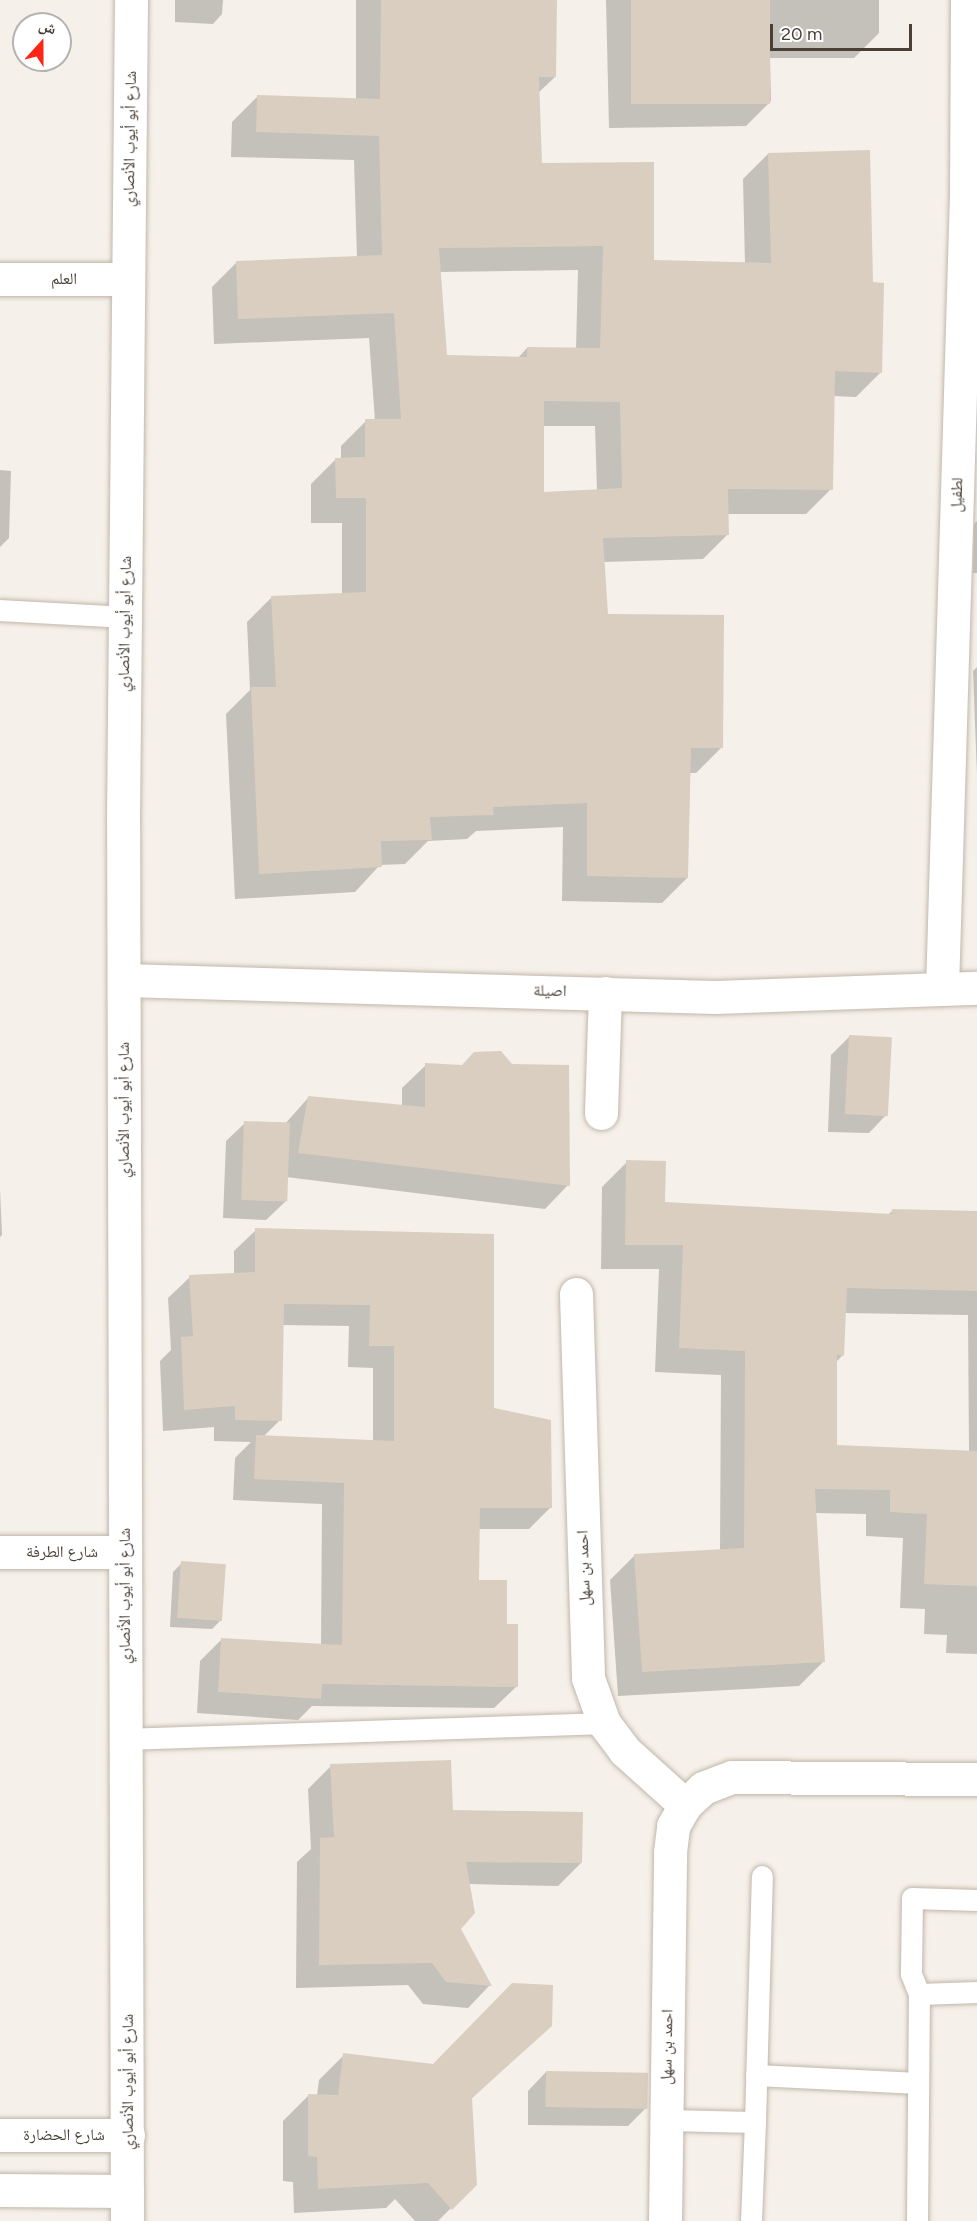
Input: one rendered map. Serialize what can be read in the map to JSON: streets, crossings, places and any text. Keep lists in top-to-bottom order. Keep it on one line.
{"streets":{"street":["شارع أبو أيوب الأنصاري","العلم","لطفيل","اصيلة","شارع الطرفة","احمد بن سهل","شارع الحضارة"]},"crossings":[["شارع أبو أيوب الأنصاري","العلم"],["شارع أبو أيوب الأنصاري","اصيلة"],["شارع أبو أيوب الأنصاري","شارع الطرفة"],["شارع أبو أيوب الأنصاري","شارع الحضارة"],["لطفيل","اصيلة"]],"scale_bar":"20 m","north":"top"}
